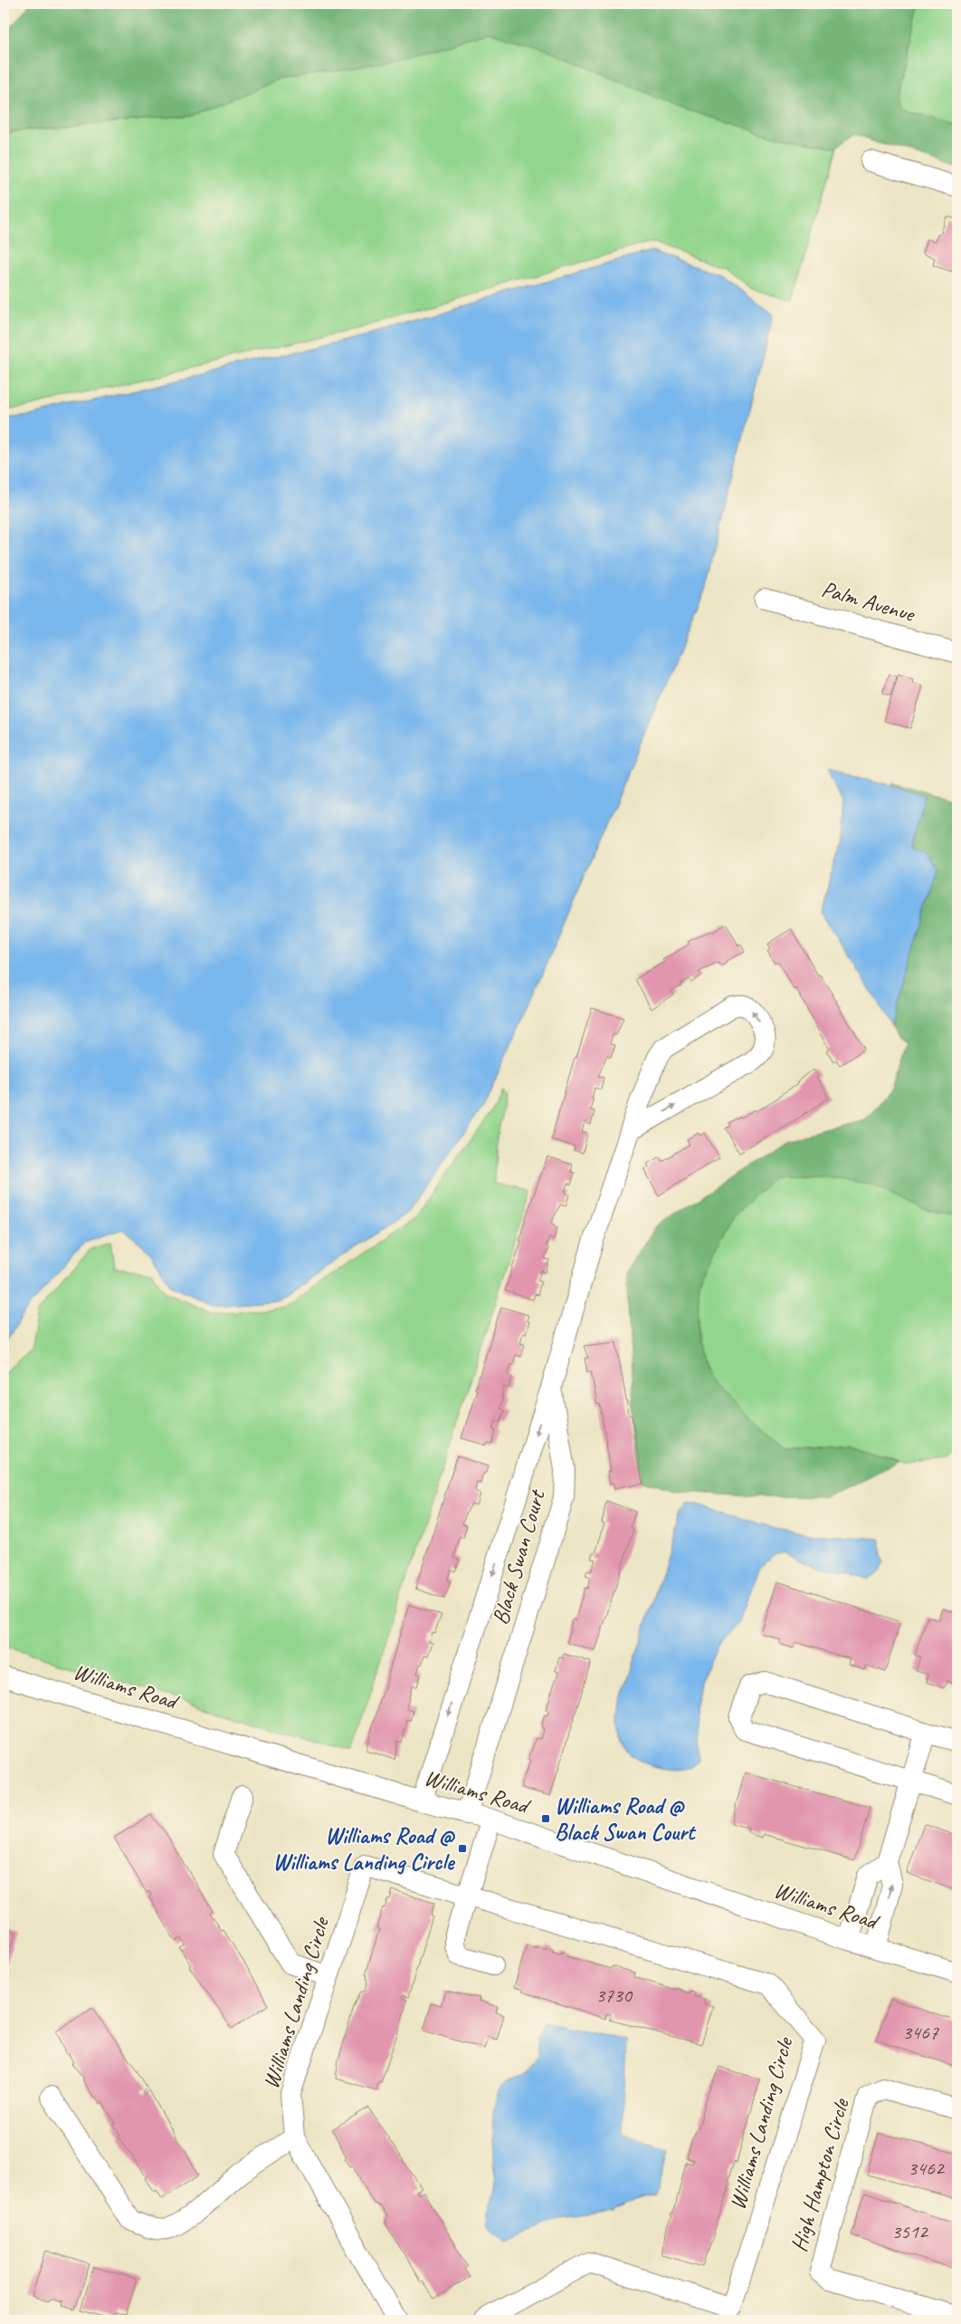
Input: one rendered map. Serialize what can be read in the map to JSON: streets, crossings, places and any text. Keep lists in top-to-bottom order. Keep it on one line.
{"streets":{"street":["Palm Avenue","Black Swan Court","Williams Road","Williams Landing Circle","High Hampton Circle"]},"crossings":[["Black Swan Court","Williams Road"]],"places":{"transit":["Williams Road @ Black Swan Court","Williams Road @ Williams Landing Circle"]},"house_numbers":["3730","3467","3462","3512"]}
